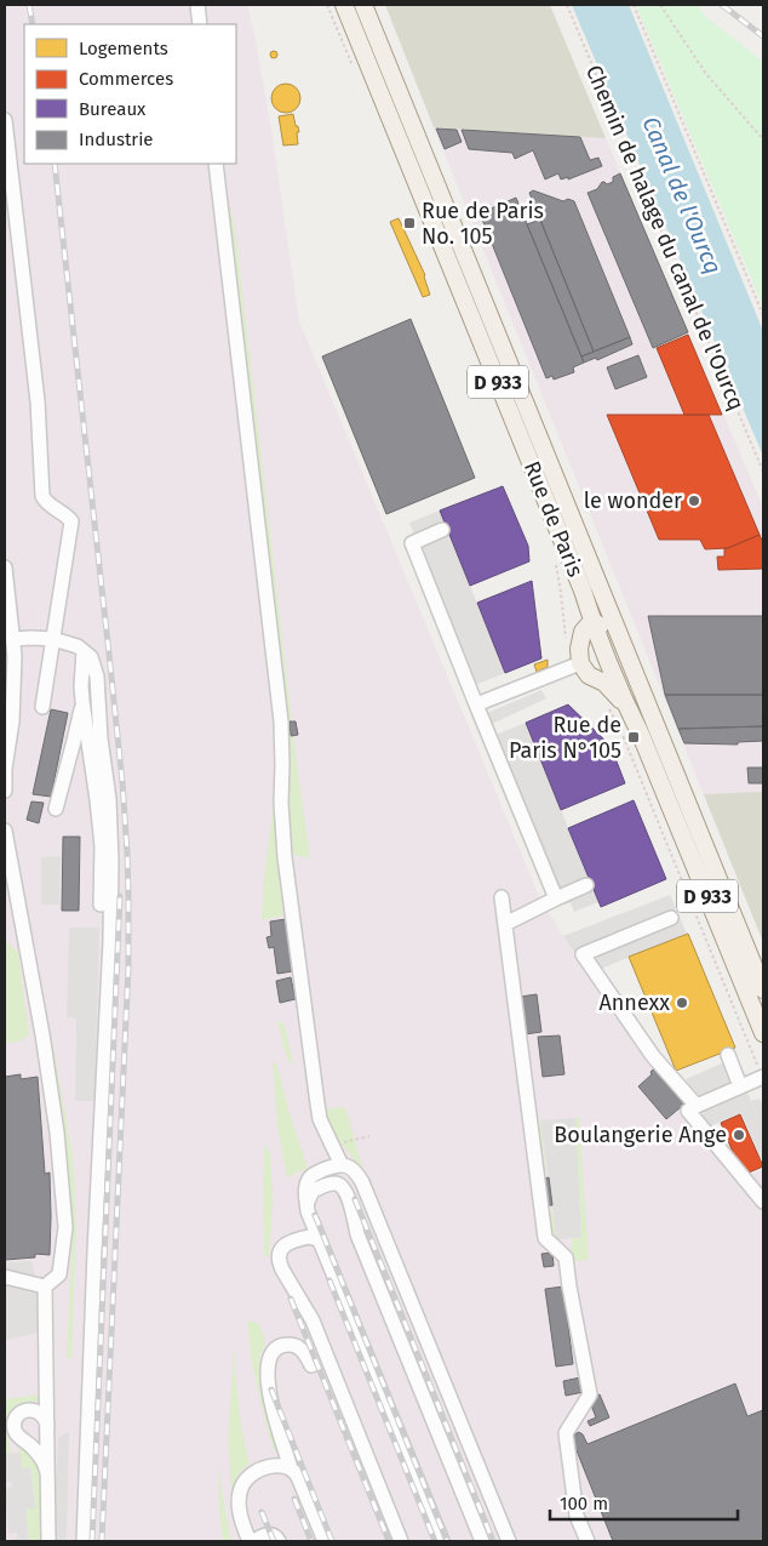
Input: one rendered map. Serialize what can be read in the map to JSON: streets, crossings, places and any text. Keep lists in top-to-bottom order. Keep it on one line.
{"streets":{"main road":["D 933","Rue de Paris"],"path":["Chemin de halage du canal de l'Ourcq"]},"water":["Canal de l'Ourcq"],"places":{"transit":["Rue de Paris No. 105","Rue de Paris N°105"],"other":["le wonder","Annexx","Boulangerie Ange"]},"legend":["Logements","Commerces","Bureaux","Industrie"],"scale_bar":"100 m"}
